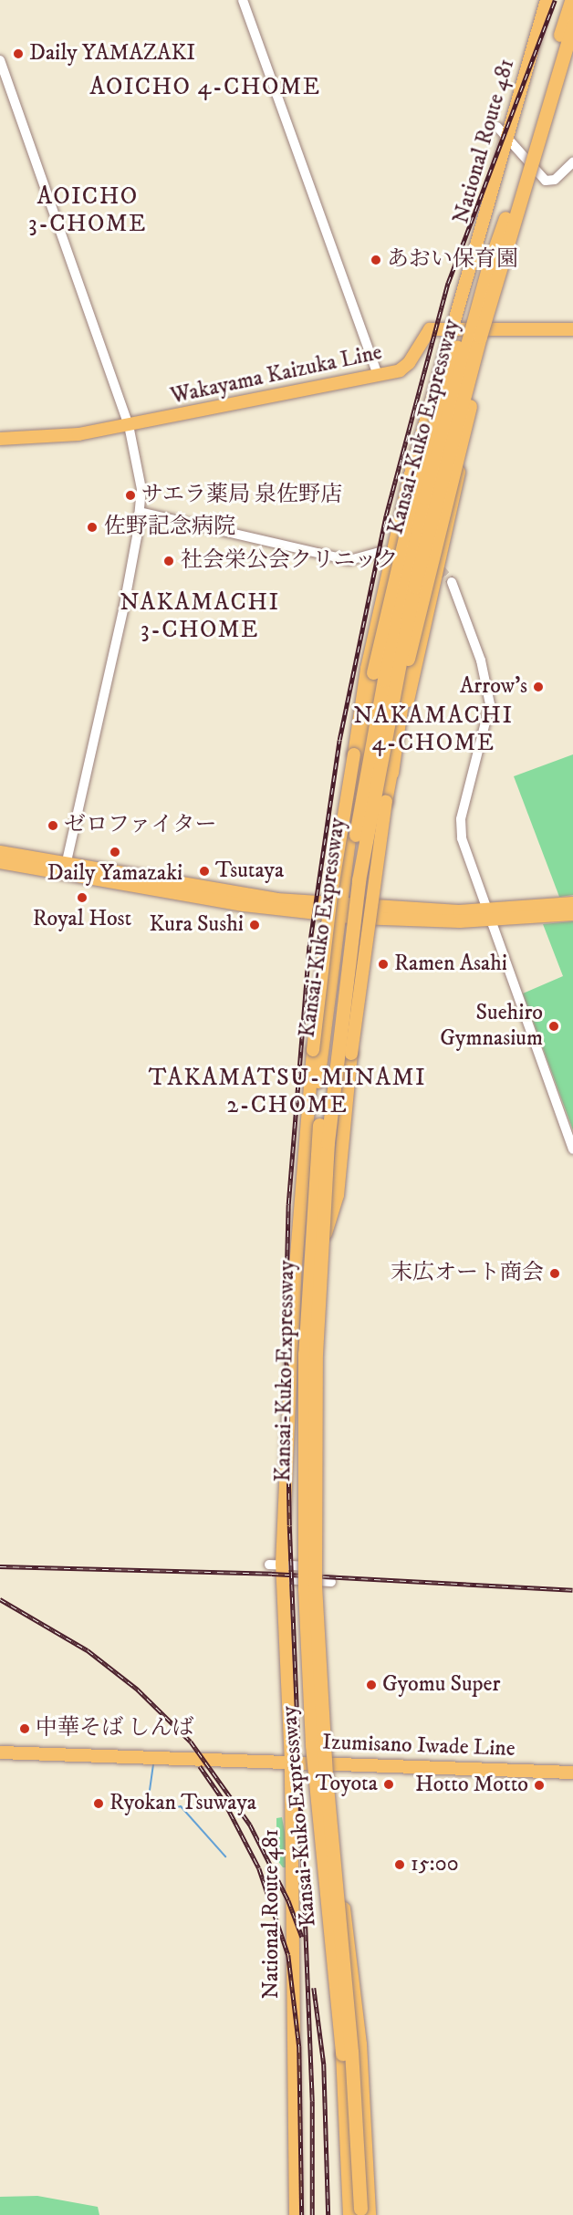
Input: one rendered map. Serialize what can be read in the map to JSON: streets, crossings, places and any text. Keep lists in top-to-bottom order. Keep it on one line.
{"streets":{"highway":["Kansai-Kuko Expressway"],"main road":["National Route 481","Wakayama Kaizuka Line","Izumisano Iwade Line"]},"crossings":[["National Route 481","Wakayama Kaizuka Line"],["National Route 481","Izumisano Iwade Line"]],"districts":["AOICHO 4-CHOME","AOICHO 3-CHOME","NAKAMACHI 3-CHOME","NAKAMACHI 4-CHOME","TAKAMATSU-MINAMI 2-CHOME"],"places":["Daily YAMAZAKI","あおい保育園","サエラ薬局 泉佐野店","佐野記念病院","社会栄公会クリニック","Arrow's","ゼロファイター","Daily Yamazaki","Tsutaya","Royal Host","Kura Sushi","Ramen Asahi","Suehiro Gymnasium","末広オート商会","Gyomu Super","中華そば しんば","Toyota","Hotto Motto","Ryokan Tsuwaya","15:00"]}
